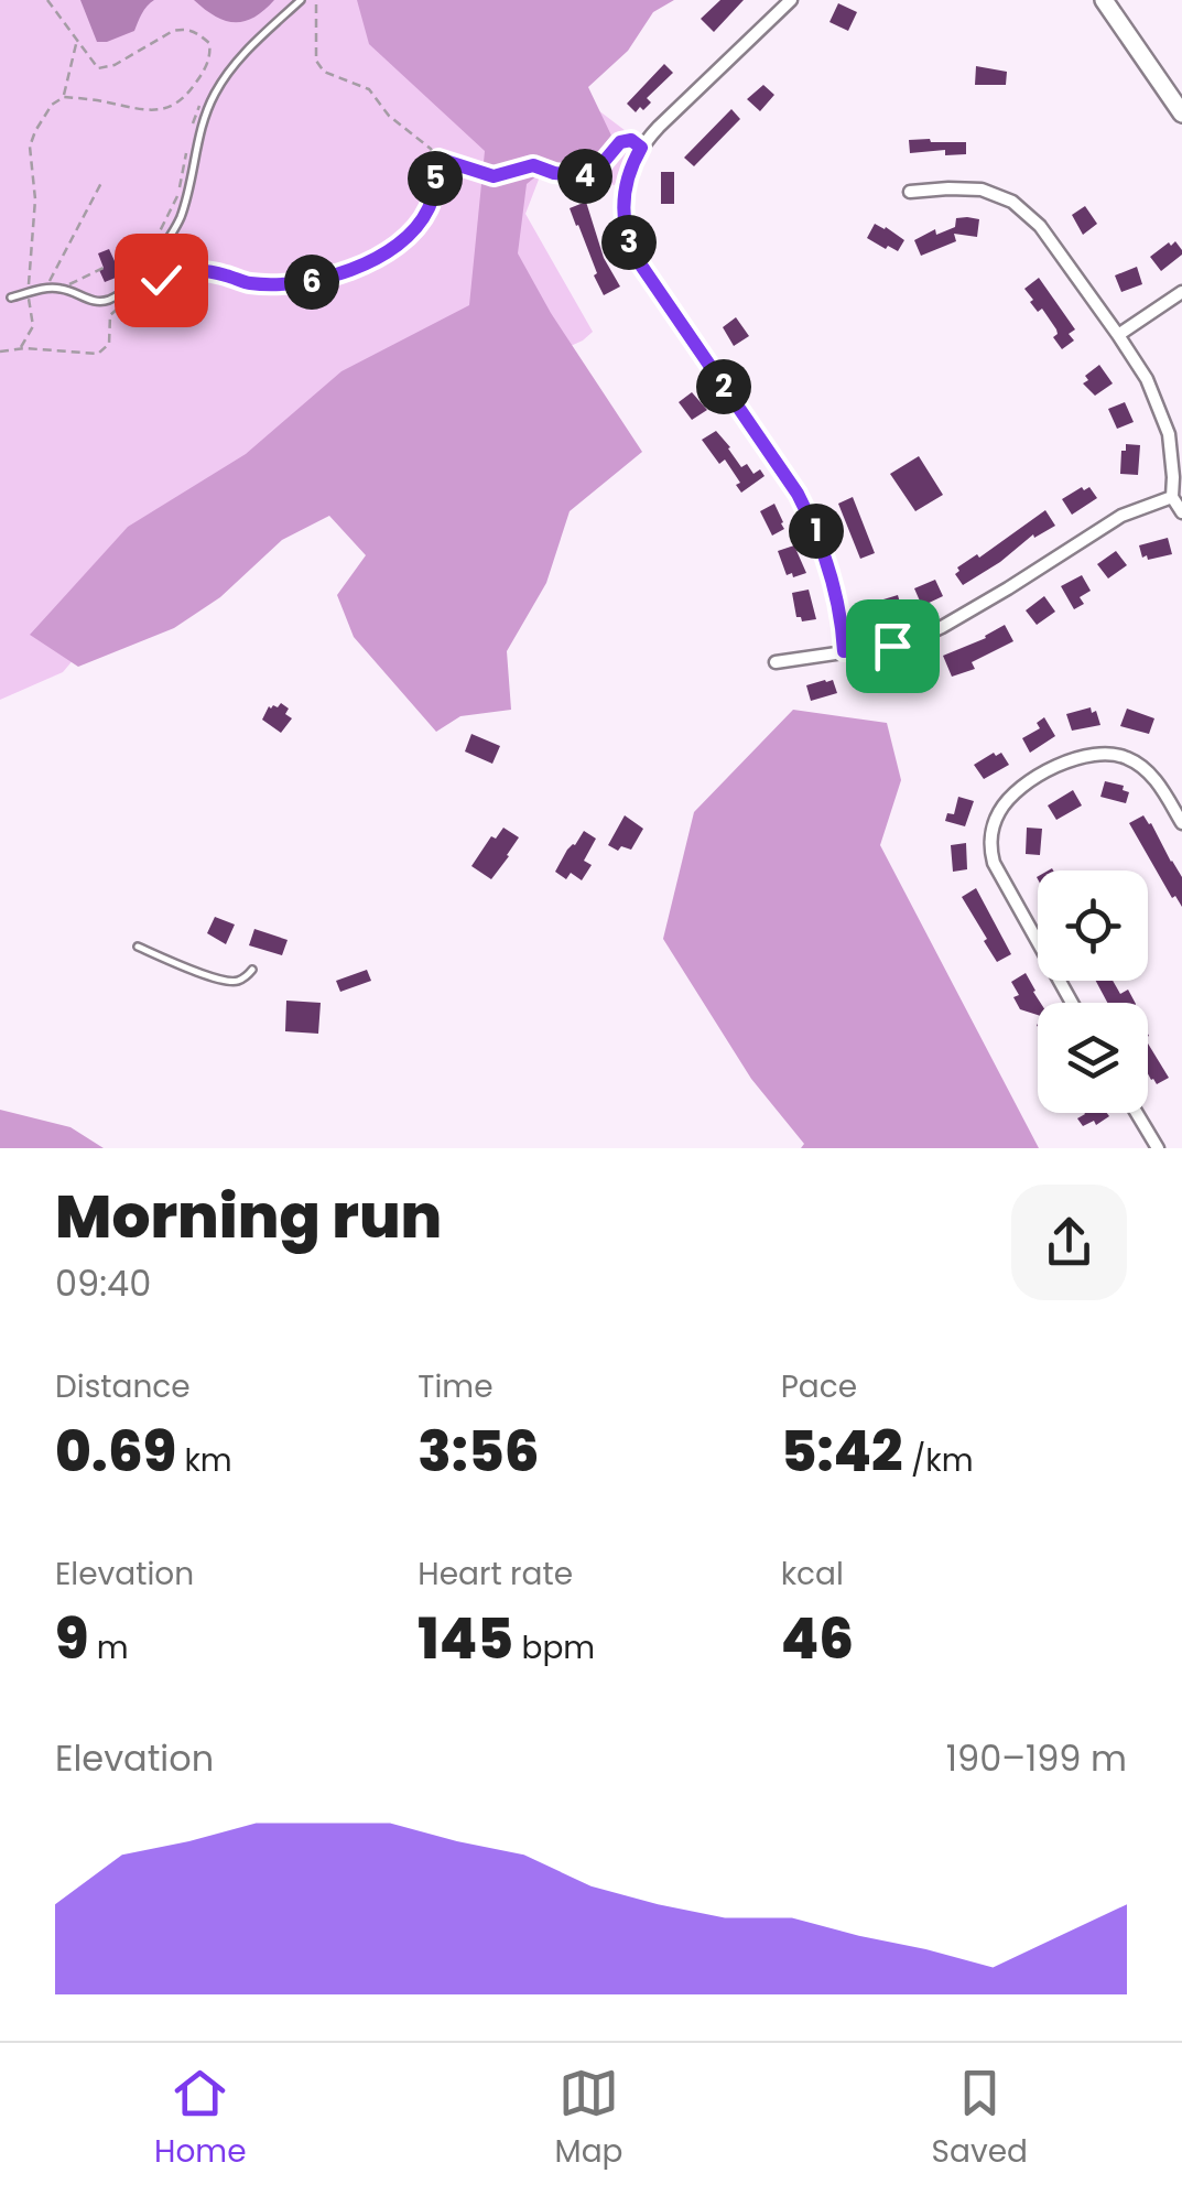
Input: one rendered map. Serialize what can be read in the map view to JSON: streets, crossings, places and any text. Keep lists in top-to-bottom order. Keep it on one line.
{"page":{"pins":["4","5","3","6","2","1"],"heading":["Morning run","09:40"],"stats":[["Distance","0.69 km"],["Time","3:56"],["Pace","5:42 /km"],["Elevation","9 m"],["Heart rate","145 bpm"],["kcal","46"]],"chart":["Elevation","190–199 m"],"tabs":["Home","Map","Saved"]}}
